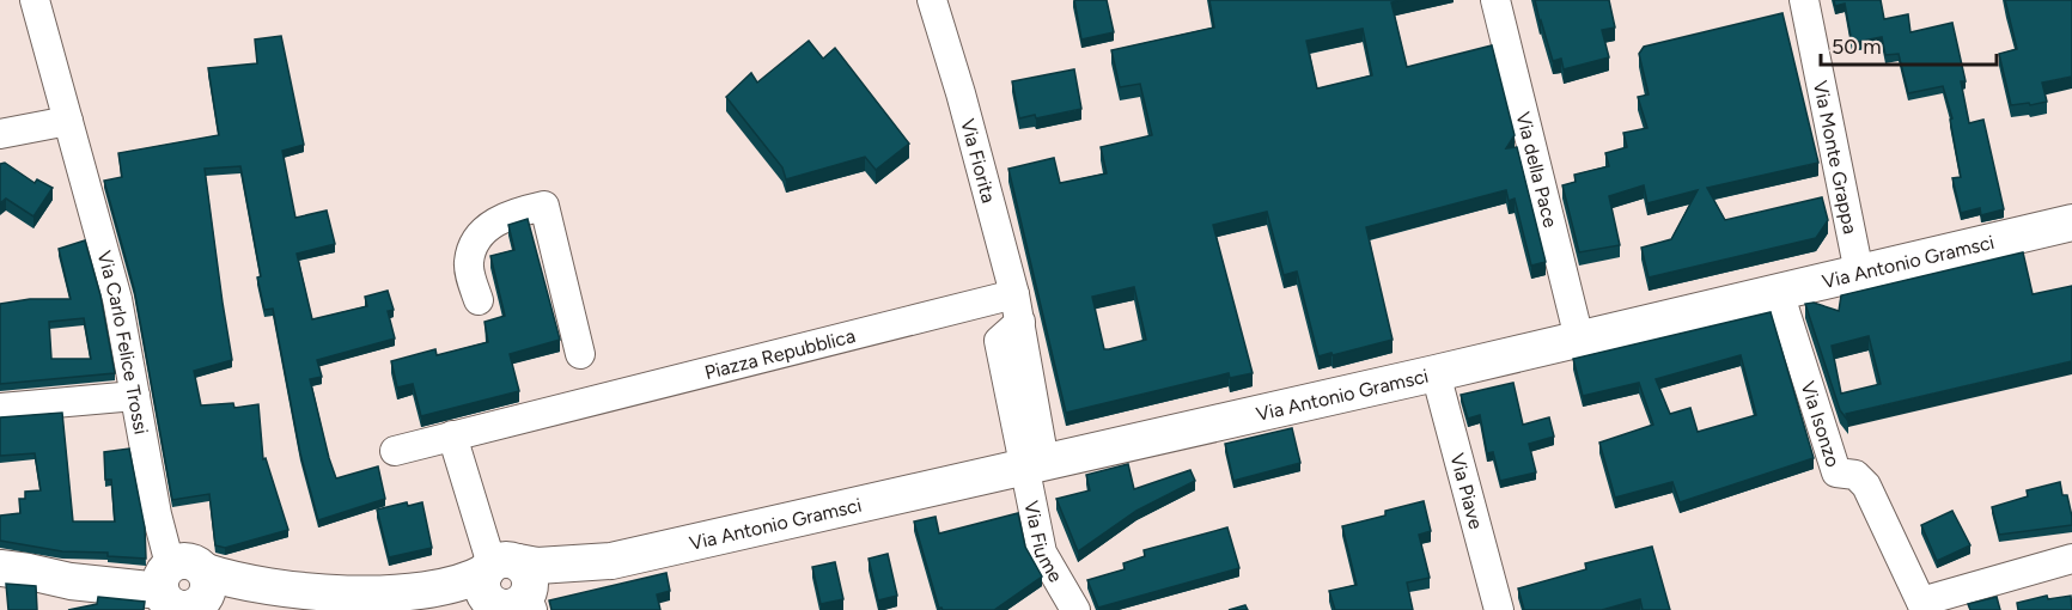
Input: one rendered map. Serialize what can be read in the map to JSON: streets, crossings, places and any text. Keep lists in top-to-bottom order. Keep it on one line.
{"streets":{"main road":["Via Antonio Gramsci"],"street":["Via Monte Grappa","Via Fiorita","Via della Pace","Via Carlo Felice Trossi","Piazza Repubblica","Via Isonzo","Via Piave","Via Fiume"]},"crossings":[["Via Monte Grappa","Via Antonio Gramsci"],["Via Fiorita","Via Antonio Gramsci"],["Via Fiorita","Piazza Repubblica"],["Via Fiorita","Via Fiume"],["Via della Pace","Via Antonio Gramsci"],["Via Antonio Gramsci","Via Carlo Felice Trossi"],["Via Antonio Gramsci","Via Isonzo"],["Via Antonio Gramsci","Via Piave"],["Via Antonio Gramsci","Via Fiume"]],"scale_bar":"50 m"}
